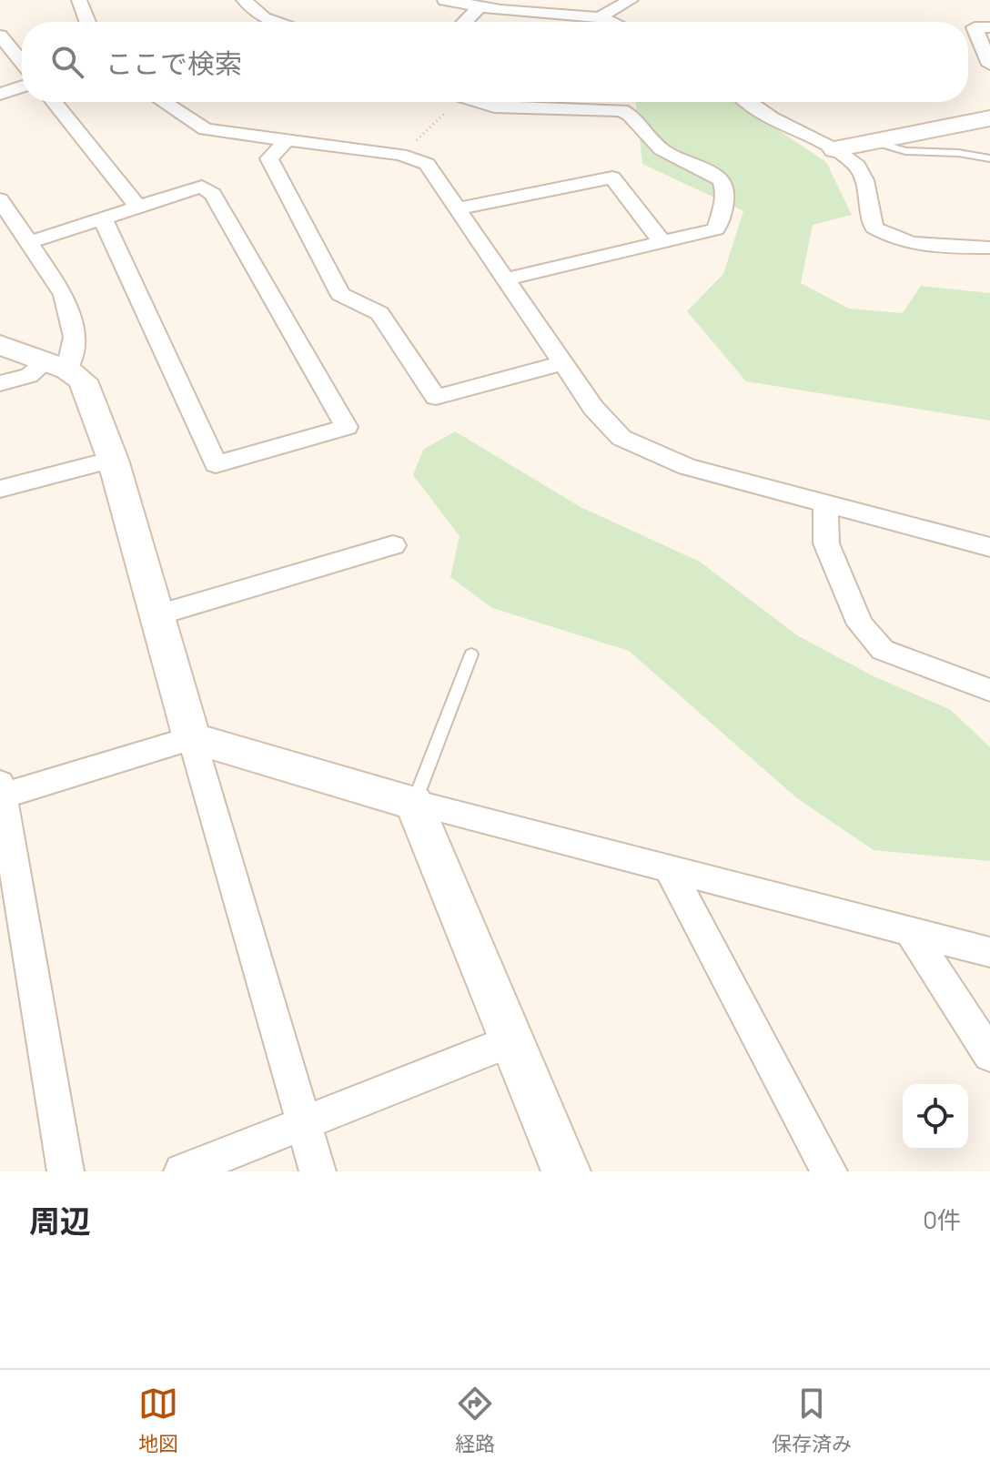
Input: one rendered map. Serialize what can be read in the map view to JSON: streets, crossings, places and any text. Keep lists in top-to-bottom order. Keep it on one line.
{"page":{"search":"ここで検索","heading":["周辺","0件"],"nav":["地図","経路","保存済み"]}}
